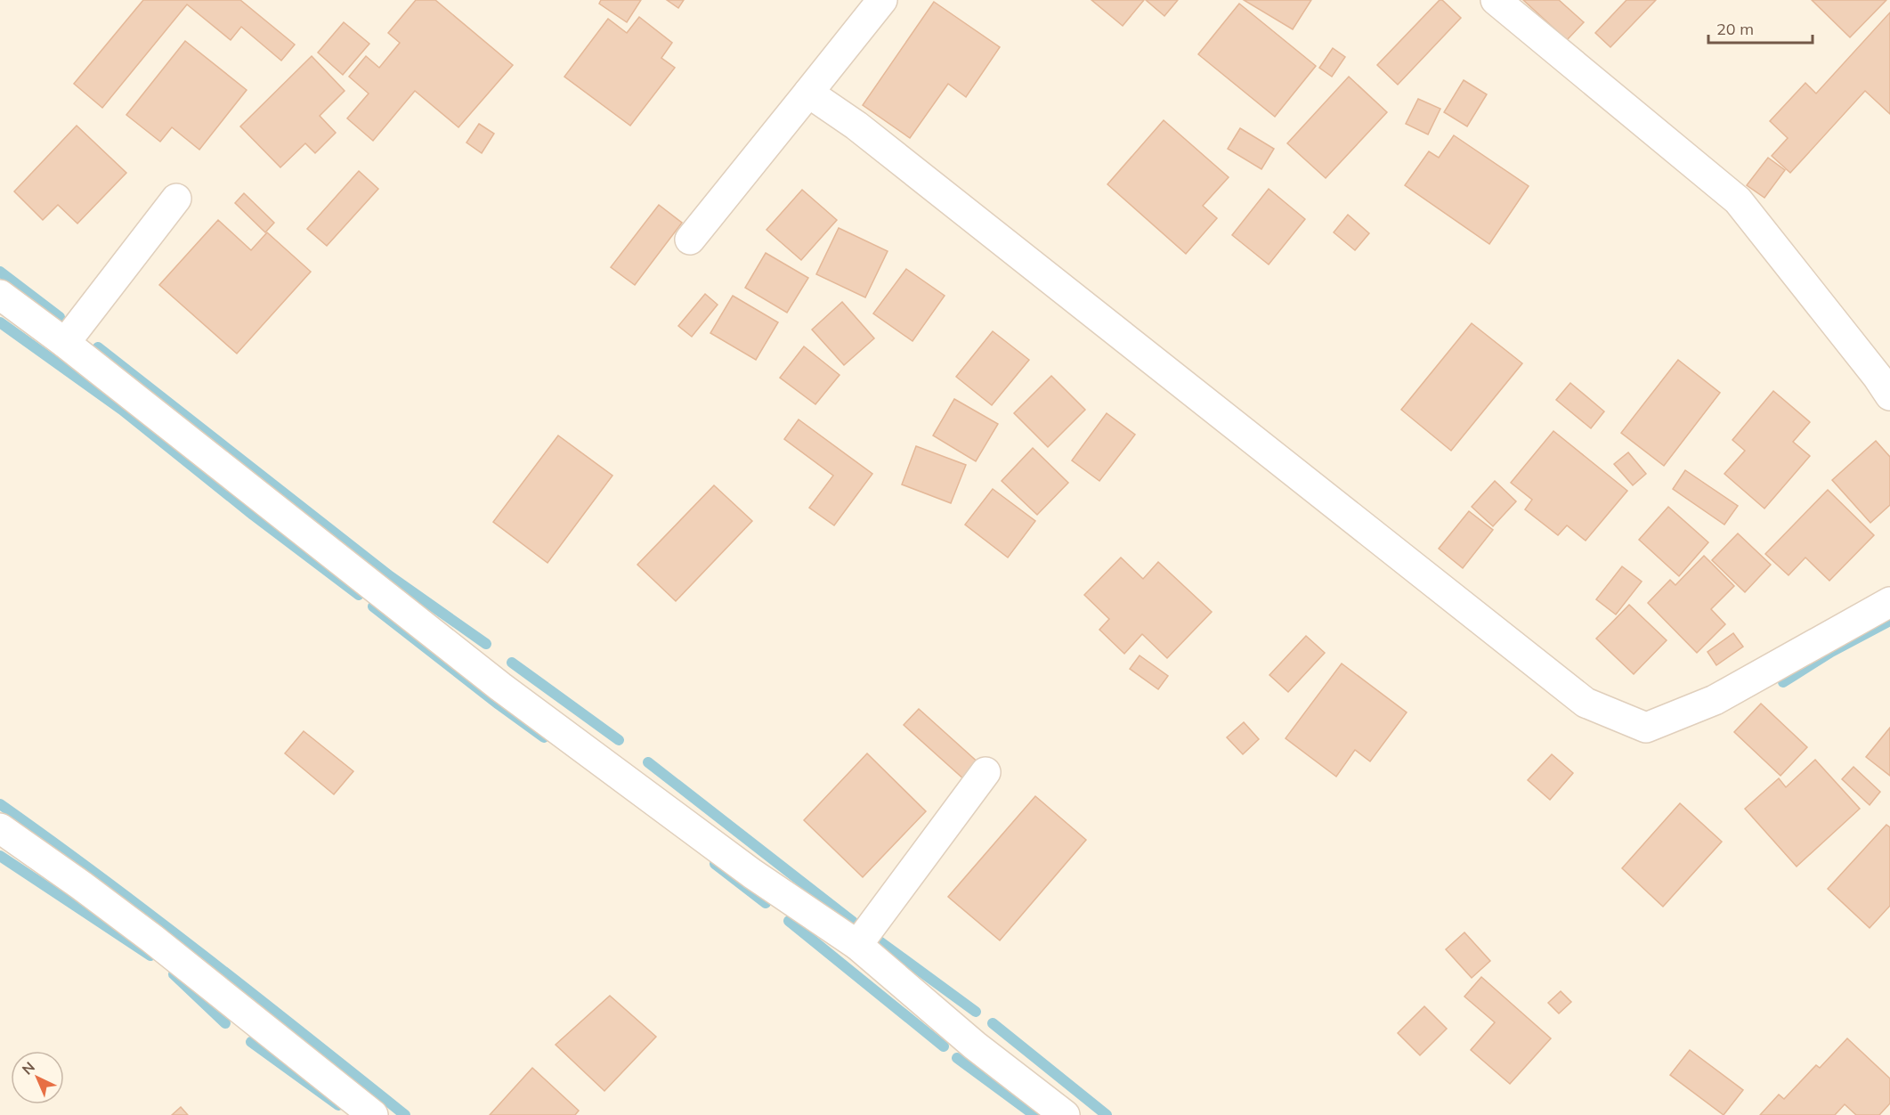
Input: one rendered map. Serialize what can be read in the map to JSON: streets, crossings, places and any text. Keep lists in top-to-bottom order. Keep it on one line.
{"scale_bar":"20 m","north":"top left"}
